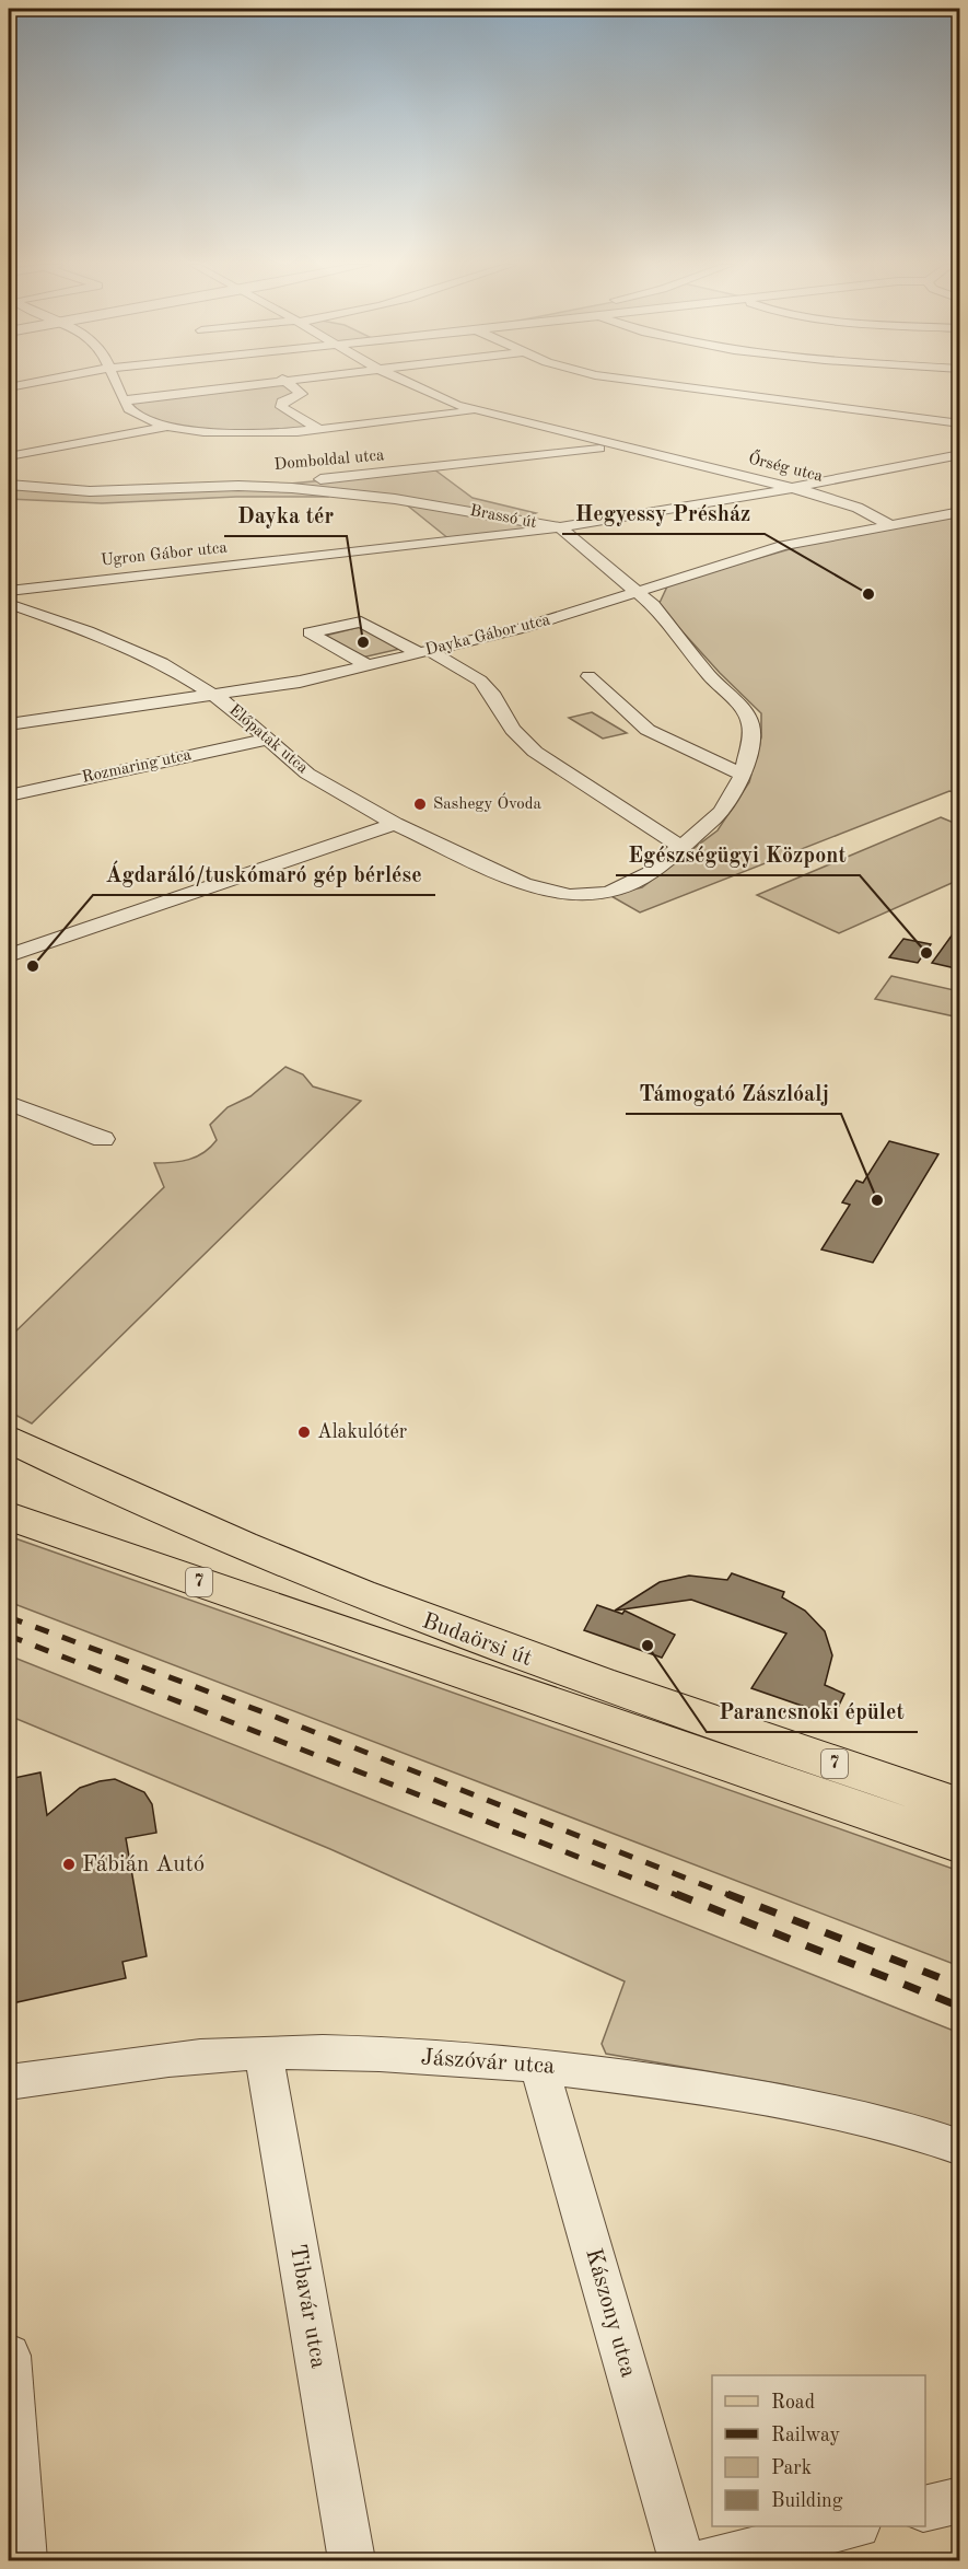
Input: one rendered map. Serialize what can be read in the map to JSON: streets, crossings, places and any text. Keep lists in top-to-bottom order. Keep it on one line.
{"streets":{"main road":["7","Budaörsi út"],"street":["Domboldal utca","Őrség utca","Brassó út","Ugron Gábor utca","Dayka Gábor utca","Előpatak utca","Rozmaring utca","Jászóvár utca","Tibavár utca","Kászony utca"]},"crossings":[["Domboldal utca","Őrség utca"],["Domboldal utca","Brassó út"],["Őrség utca","Ugron Gábor utca"],["Őrség utca","Dayka Gábor utca"],["Brassó út","Ugron Gábor utca"],["Brassó út","Dayka Gábor utca"],["Brassó út","Előpatak utca"],["Dayka Gábor utca","Előpatak utca"],["Előpatak utca","Rozmaring utca"],["Jászóvár utca","Tibavár utca"],["Jászóvár utca","Kászony utca"]],"places":["Hegyessy Présház","Dayka tér","Sashegy Óvoda","Egészségügyi Központ","Ágdaráló/tuskómaró gép bérlése","Támogató Zászlóalj","Alakulótér","Parancsnoki épület","Fábián Autó"],"legend":["Road","Railway","Park","Building"]}
